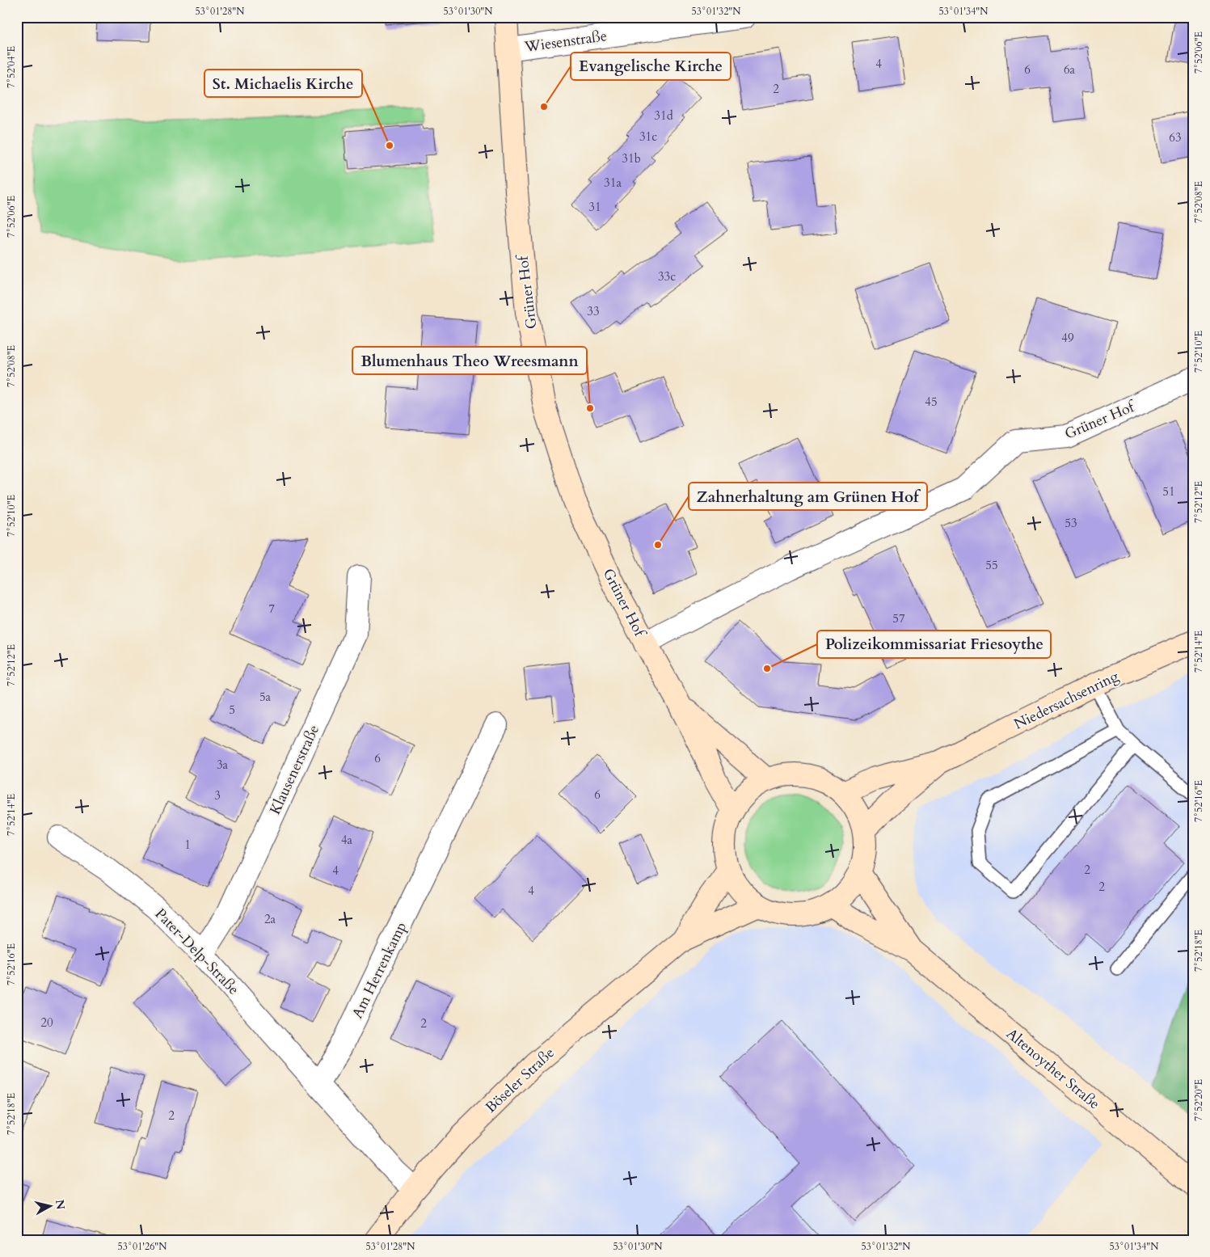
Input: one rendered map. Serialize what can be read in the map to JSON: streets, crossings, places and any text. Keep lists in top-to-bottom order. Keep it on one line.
{"streets":{"main road":["Grüner Hof","Niedersachsenring","Altenoyther Straße","Böseler Straße"],"street":["Wiesenstraße","Klausenerstraße","Pater-Delp-Straße","Am Herrenkamp"]},"crossings":[["Wiesenstraße","Grüner Hof"],["Grüner Hof","Niedersachsenring"],["Grüner Hof","Altenoyther Straße"],["Grüner Hof","Böseler Straße"],["Niedersachsenring","Altenoyther Straße"],["Niedersachsenring","Böseler Straße"],["Klausenerstraße","Pater-Delp-Straße"],["Pater-Delp-Straße","Am Herrenkamp"],["Altenoyther Straße","Böseler Straße"]],"places":["Evangelische Kirche","St. Michaelis Kirche","Blumenhaus Theo Wreesmann","Zahnerhaltung am Grünen Hof","Polizeikommissariat Friesoythe"],"house_numbers":["4","6","6a","2","31d","31c","63","31b","31a","31","33c","33","49","45","51","53","55","7","57","5a","5","6","3a","6","3","4a","1","2","4","2","4","2a","20","2","2"],"north":"right","coordinates":["53°01'28\"N","53°01'30\"N","53°01'32\"N","53°01'34\"N","7°52'06\"E","7°52'04\"E","7°52'08\"E","7°52'10\"E","7°52'12\"E","7°52'14\"E","7°52'16\"E","7°52'18\"E","7°52'20\"E","53°01'26\"N"]}
